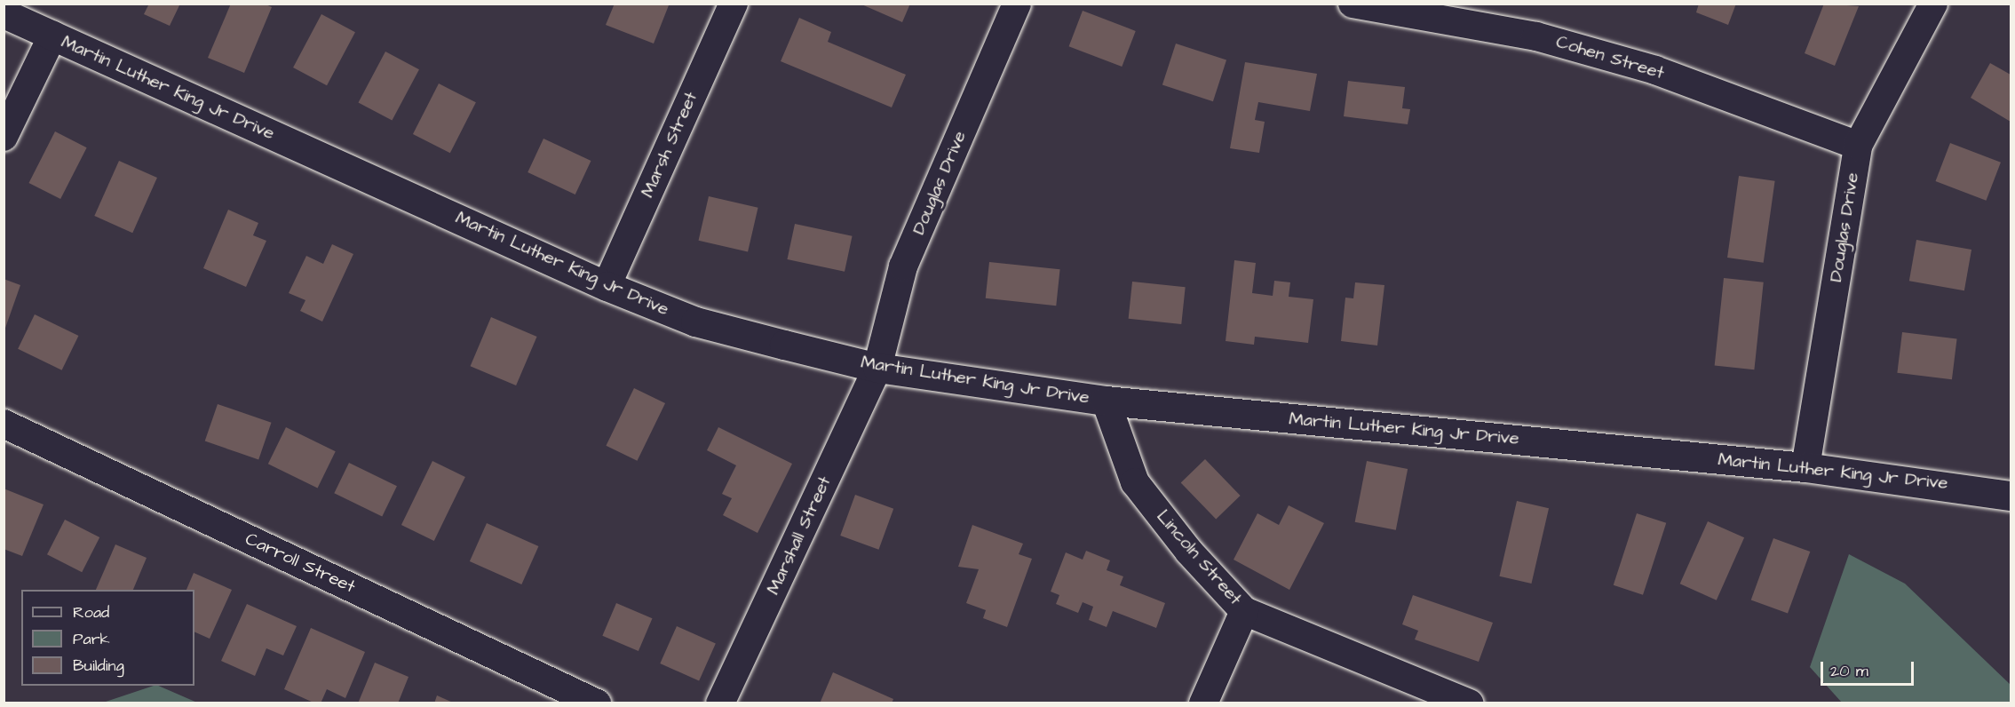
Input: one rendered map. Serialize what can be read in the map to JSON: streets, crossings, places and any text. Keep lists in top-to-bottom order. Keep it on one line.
{"streets":{"street":["Cohen Street","Martin Luther King Jr Drive","Marsh Street","Douglas Drive","Marshall Street","Lincoln Street","Carroll Street"]},"crossings":[["Cohen Street","Douglas Drive"],["Martin Luther King Jr Drive","Marsh Street"],["Martin Luther King Jr Drive","Douglas Drive"],["Martin Luther King Jr Drive","Marshall Street"],["Martin Luther King Jr Drive","Lincoln Street"],["Douglas Drive","Marshall Street"]],"legend":["Road","Park","Building"],"scale_bar":"20 m"}
